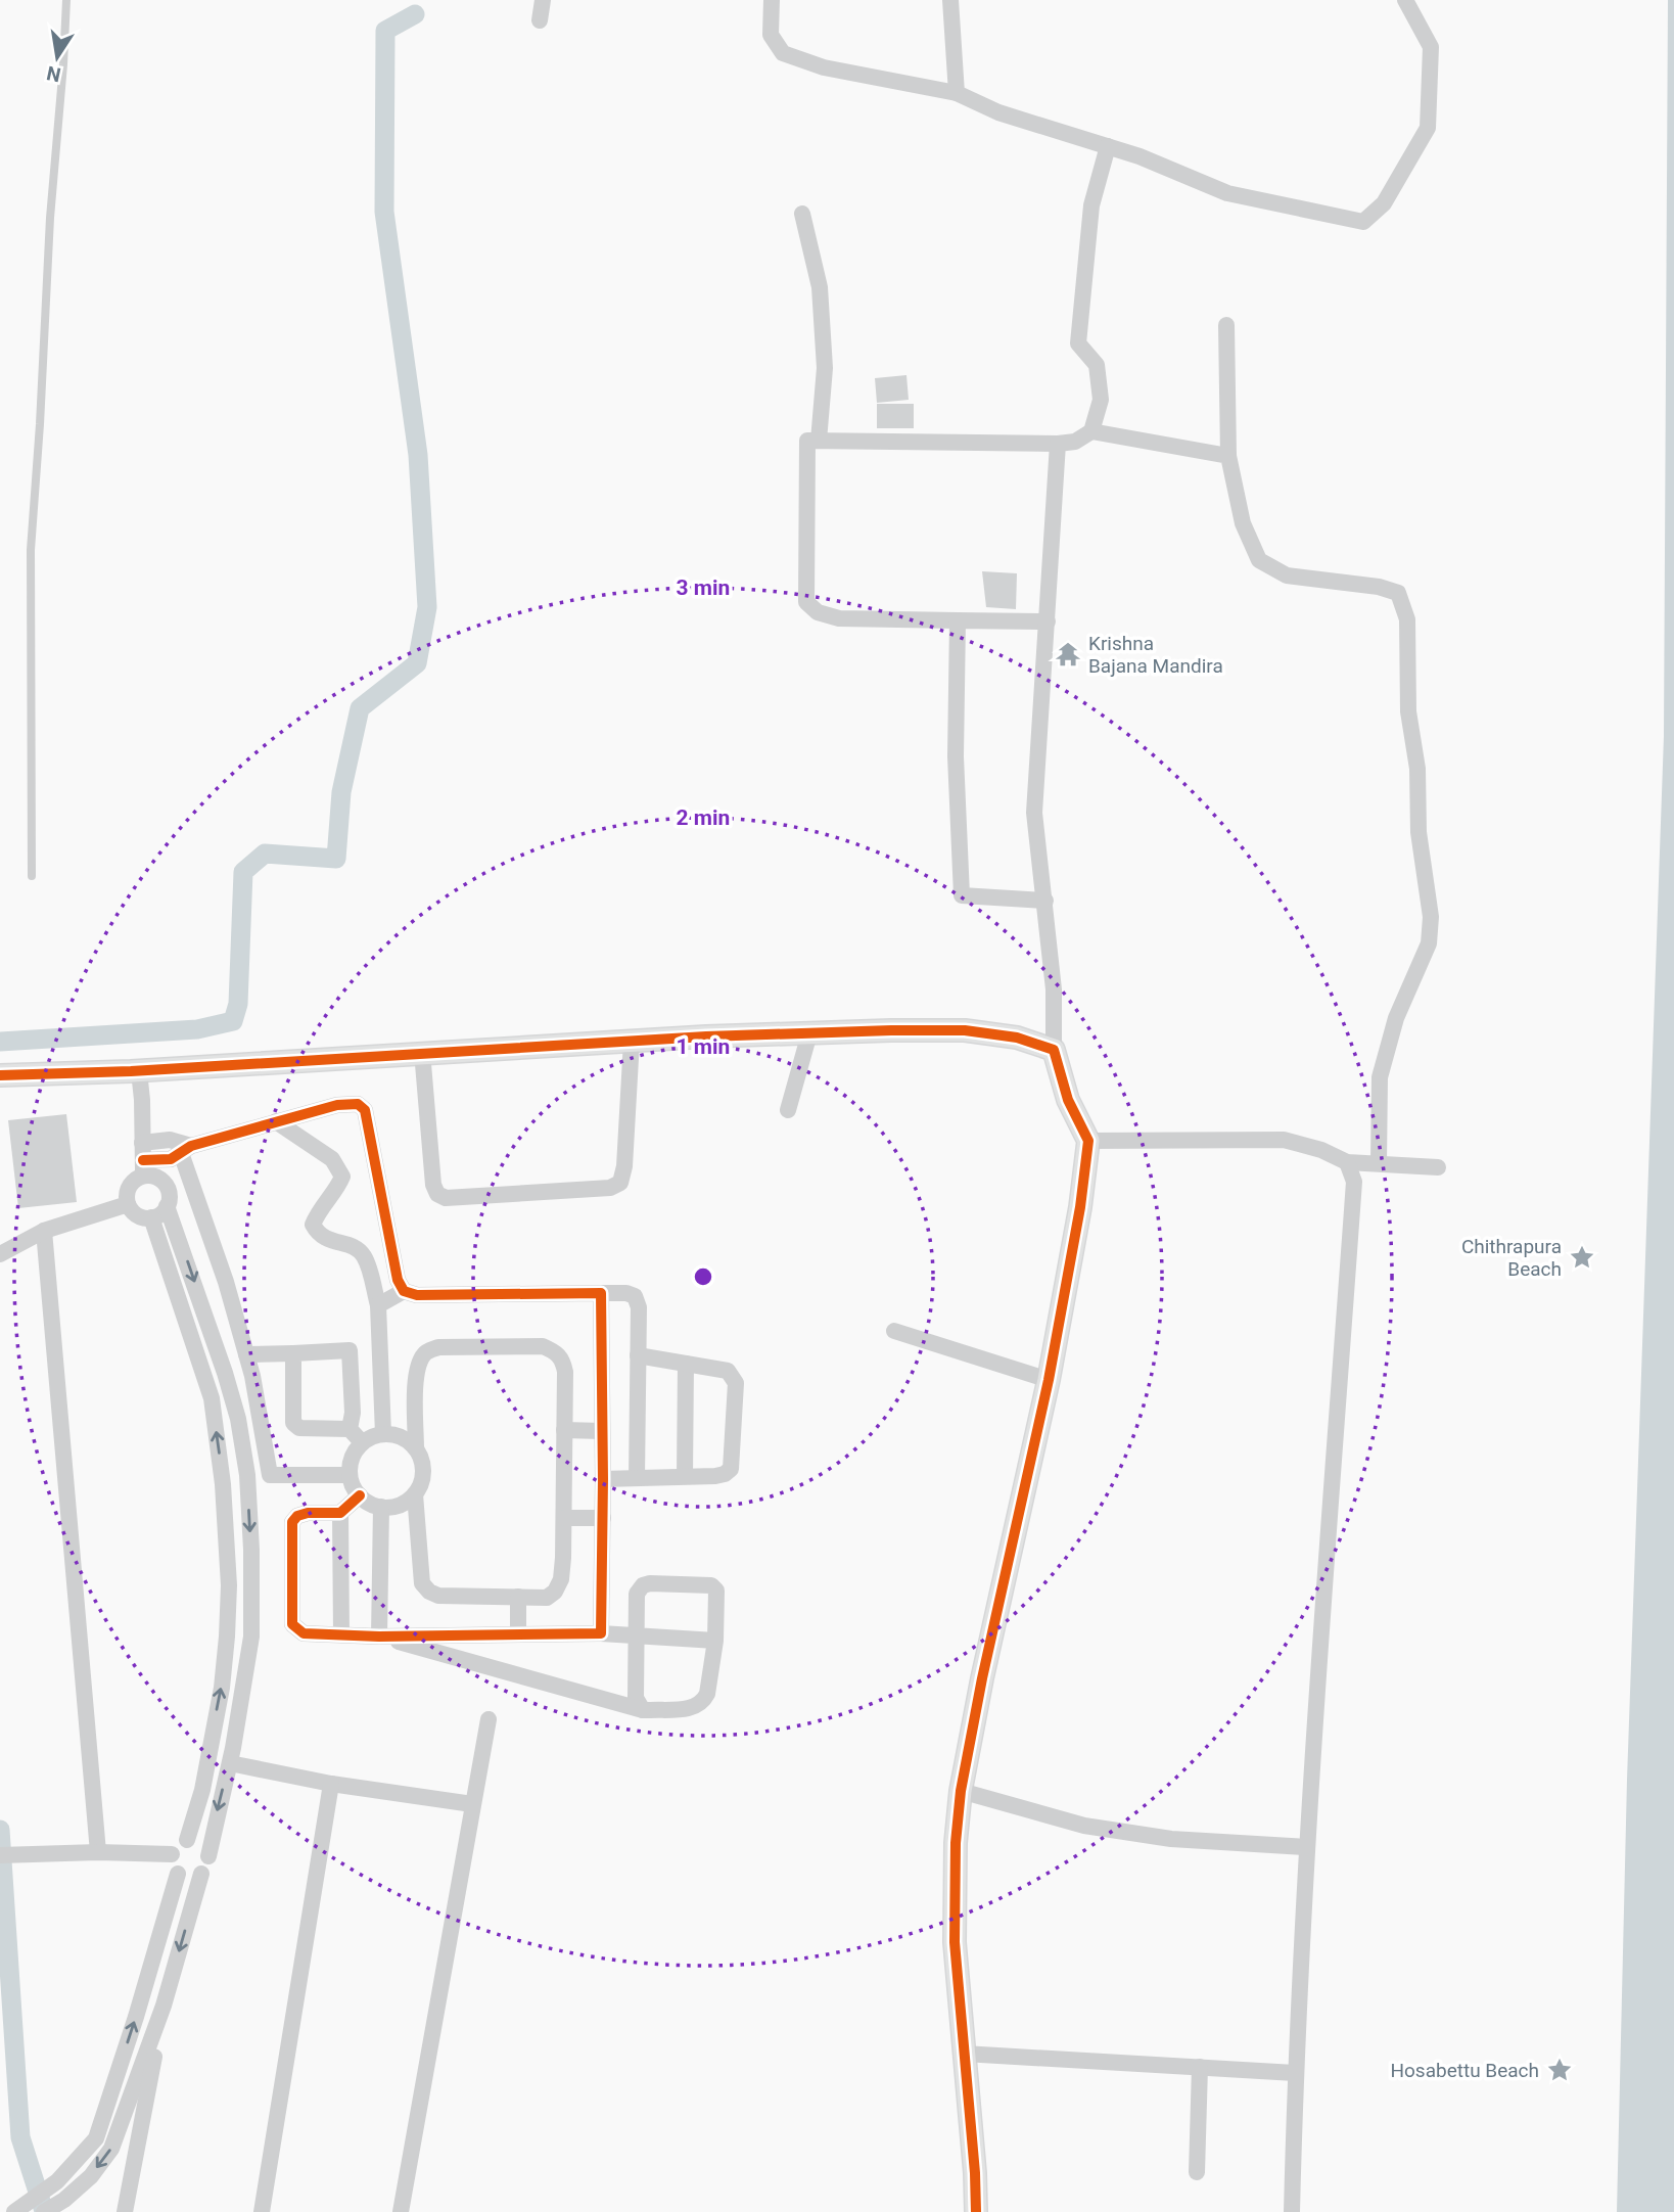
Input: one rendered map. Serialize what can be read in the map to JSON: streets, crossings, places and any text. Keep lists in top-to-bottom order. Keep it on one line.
{"places":{"temple":["Krishna Bajana Mandira"],"place":["Chithrapura Beach","Hosabettu Beach"]},"north":"bottom","rings":["3 min","2 min","1 min"]}
